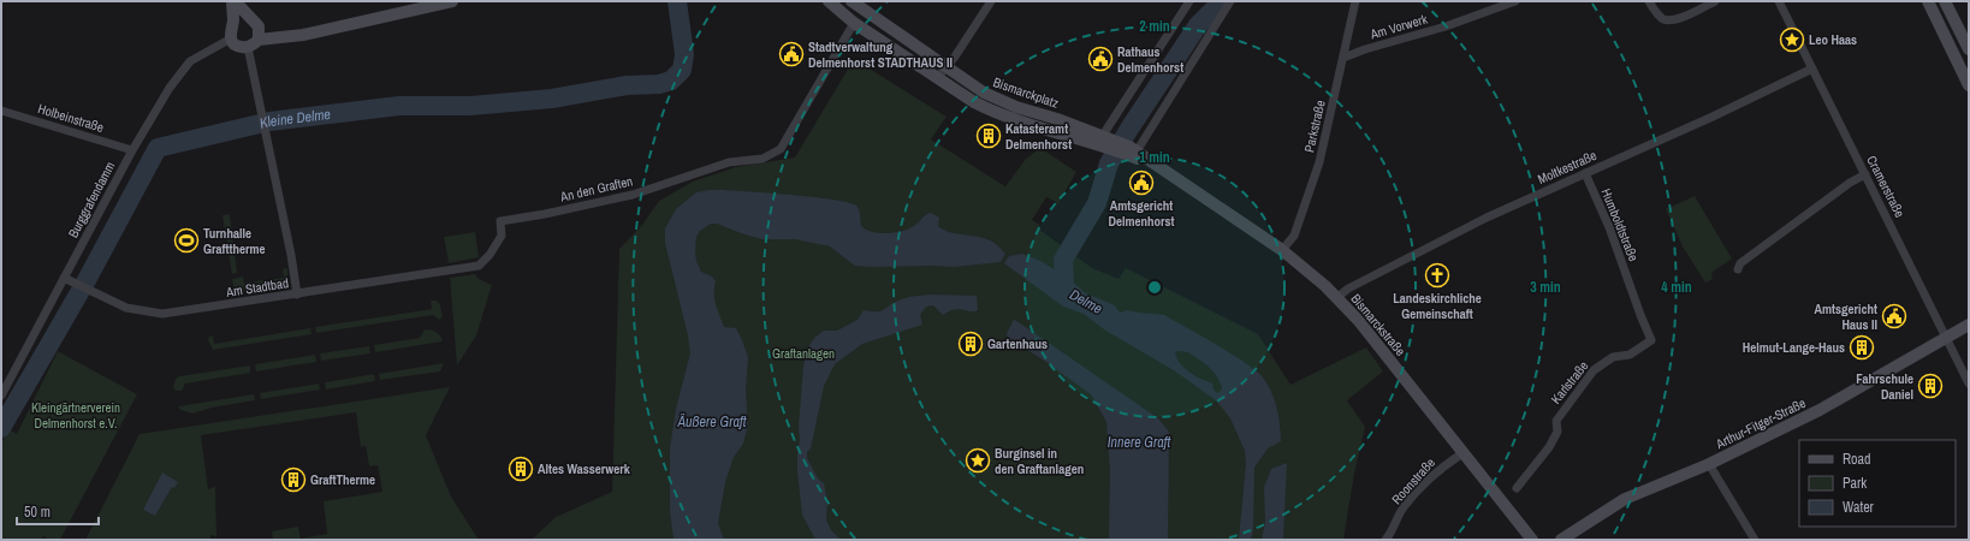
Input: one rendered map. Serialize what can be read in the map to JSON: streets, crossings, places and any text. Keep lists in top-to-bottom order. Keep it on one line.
{"streets":{"main road":["Bismarckplatz","Bismarckstraße","Arthur-Fitger-Straße"],"street":["Am Vorwerk","Holbeinstraße","Parkstraße","Moltkestraße","Cramerstraße","An den Graften","Burggrafendamm","Humboldtstraße","Am Stadtbad","Karlstraße","Roonstraße"]},"crossings":[["Am Vorwerk","Parkstraße"],["Bismarckplatz","An den Graften"],["Bismarckplatz","Bismarckstraße"],["Holbeinstraße","Burggrafendamm"],["Parkstraße","Bismarckstraße"],["Moltkestraße","Cramerstraße"],["Moltkestraße","Humboldtstraße"],["Moltkestraße","Bismarckstraße"],["Cramerstraße","Arthur-Fitger-Straße"],["An den Graften","Am Stadtbad"],["Burggrafendamm","Am Stadtbad"],["Humboldtstraße","Karlstraße"],["Bismarckstraße","Roonstraße"]],"water":["Kleine Delme","Delme","Äußere Graft","Innere Graft"],"parks":["Graftanlagen","Kleingärtnerverein Delmenhorst e.V."],"places":{"place":["Leo Haas","Burginsel in den Graftanlagen"],"public building":["Stadtverwaltung Delmenhorst STADTHAUS II","Rathaus Delmenhorst","Amtsgericht Delmenhorst","Amtsgericht Haus II"],"building":["Katasteramt Delmenhorst","Gartenhaus","Helmut-Lange-Haus","Fahrschule Daniel","Altes Wasserwerk","GraftTherme"],"sports":["Turnhalle Grafttherme"],"church":["Landeskirchliche Gemeinschaft"]},"legend":["Road","Park","Water"],"scale_bar":"50 m","rings":["2 min","1 min","3 min","4 min"]}
